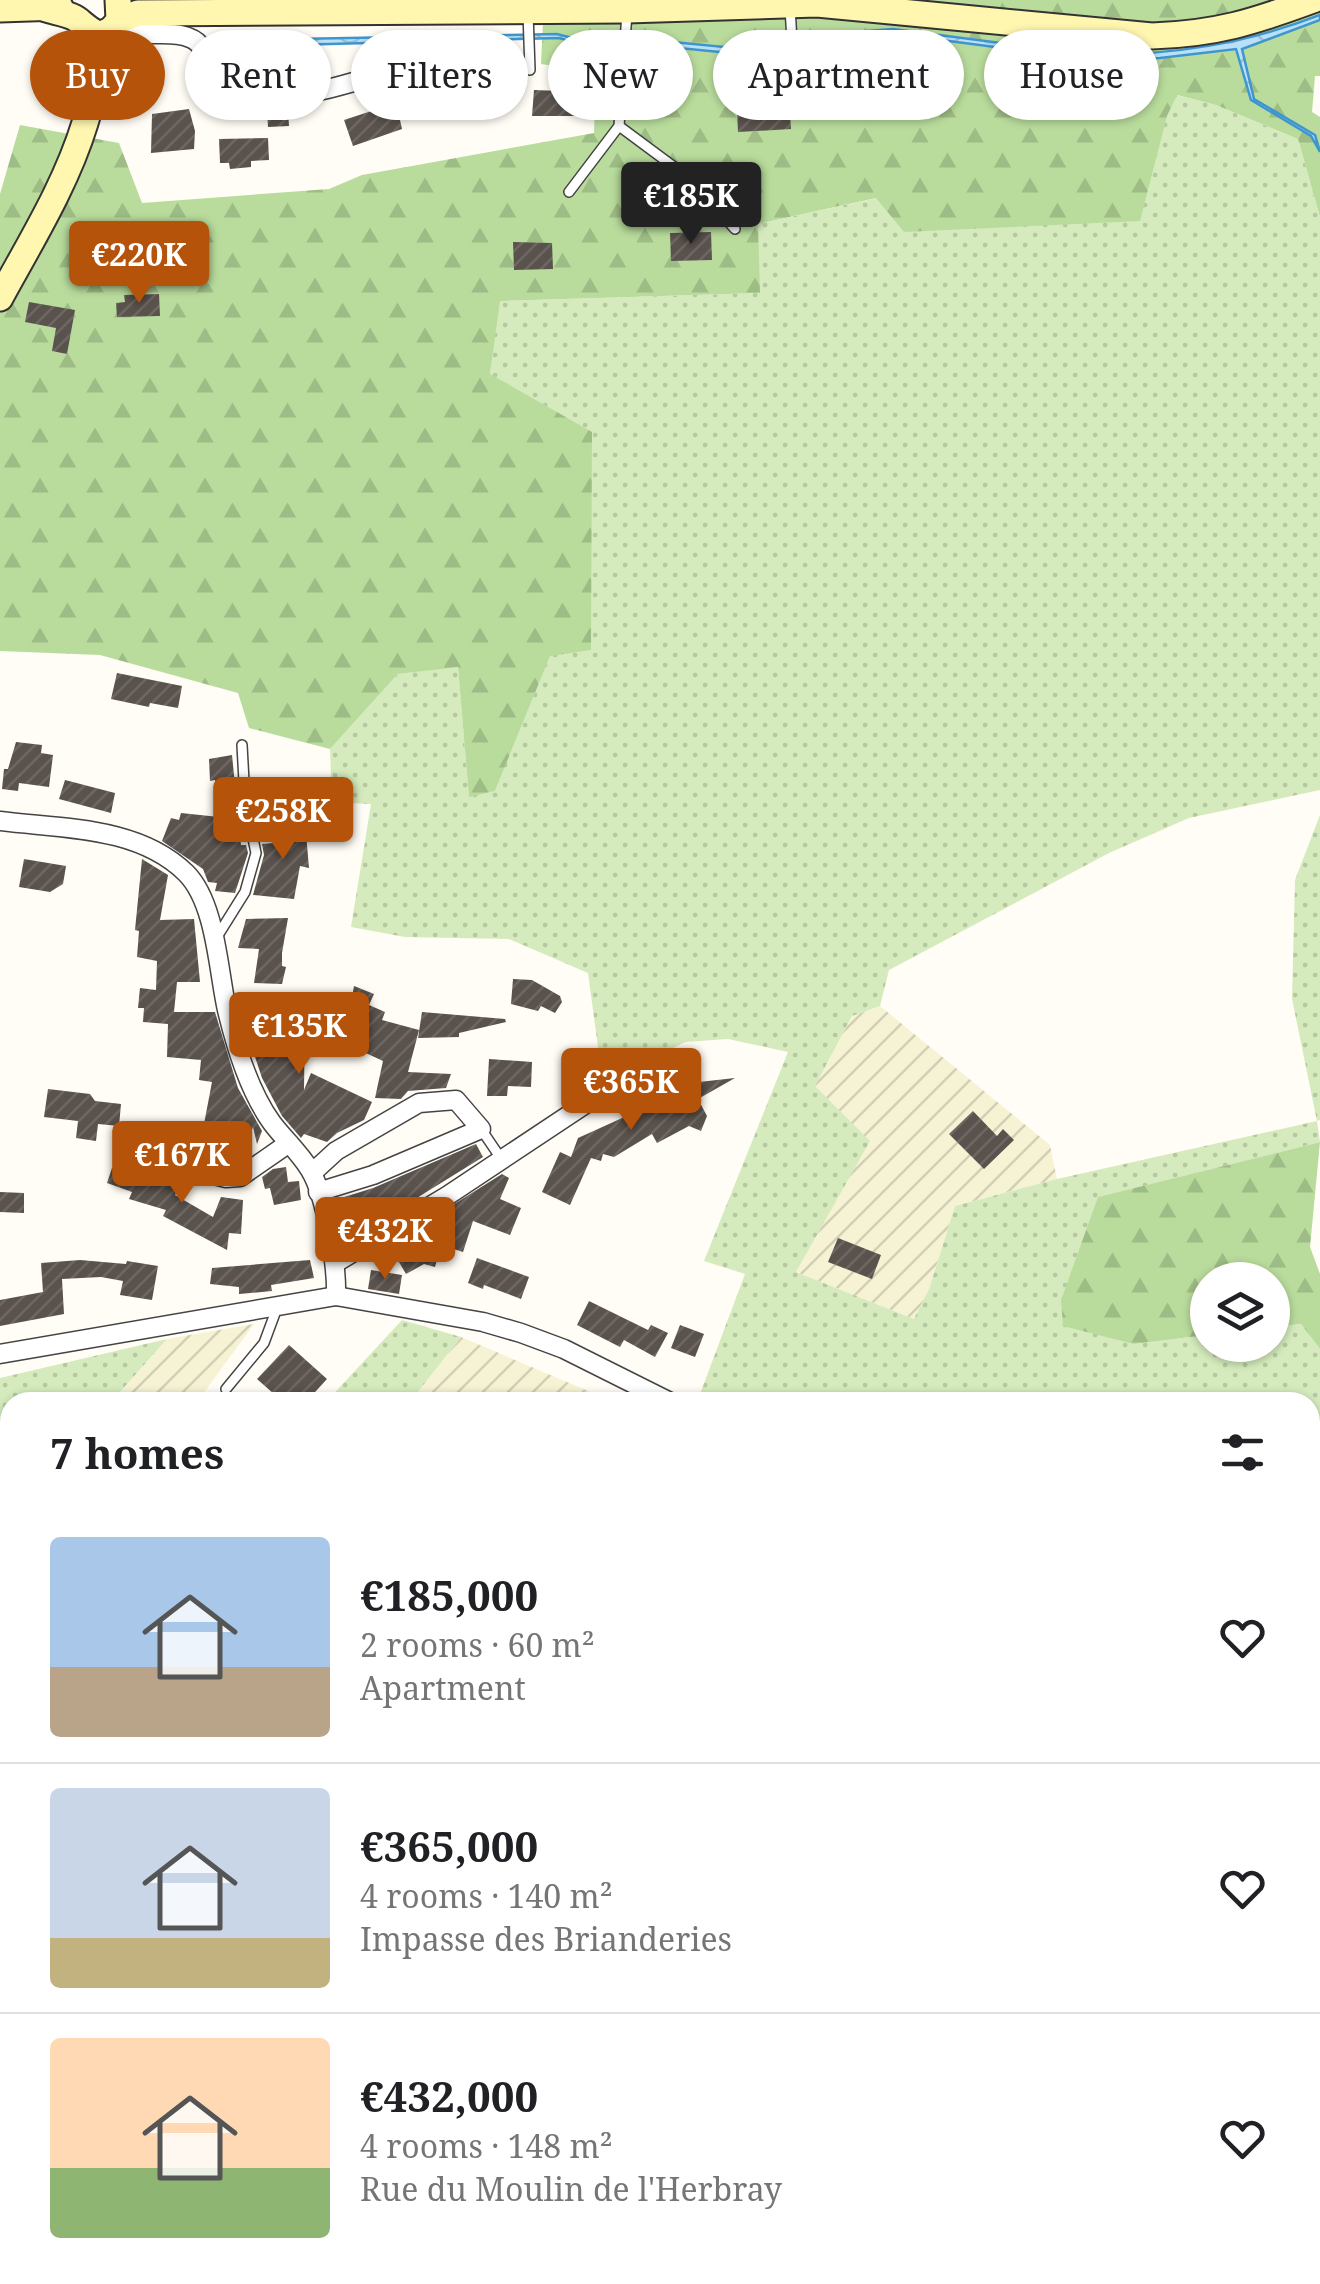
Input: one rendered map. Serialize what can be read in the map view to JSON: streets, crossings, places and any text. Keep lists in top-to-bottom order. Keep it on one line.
{"page":{"chip":["Buy","Rent","Filters","New","Apartment","House"],"price":["€185K","€220K","€258K","€135K","€365K","€167K","€432K"],"heading":"7 homes","list":[{"name":"€185,000","note":"2 rooms · 60 m² · Apartment"},{"name":"€365,000","note":"4 rooms · 140 m² · Impasse des Brianderies"},{"name":"€432,000","note":"4 rooms · 148 m² · Rue du Moulin de l'Herbray"}]}}
